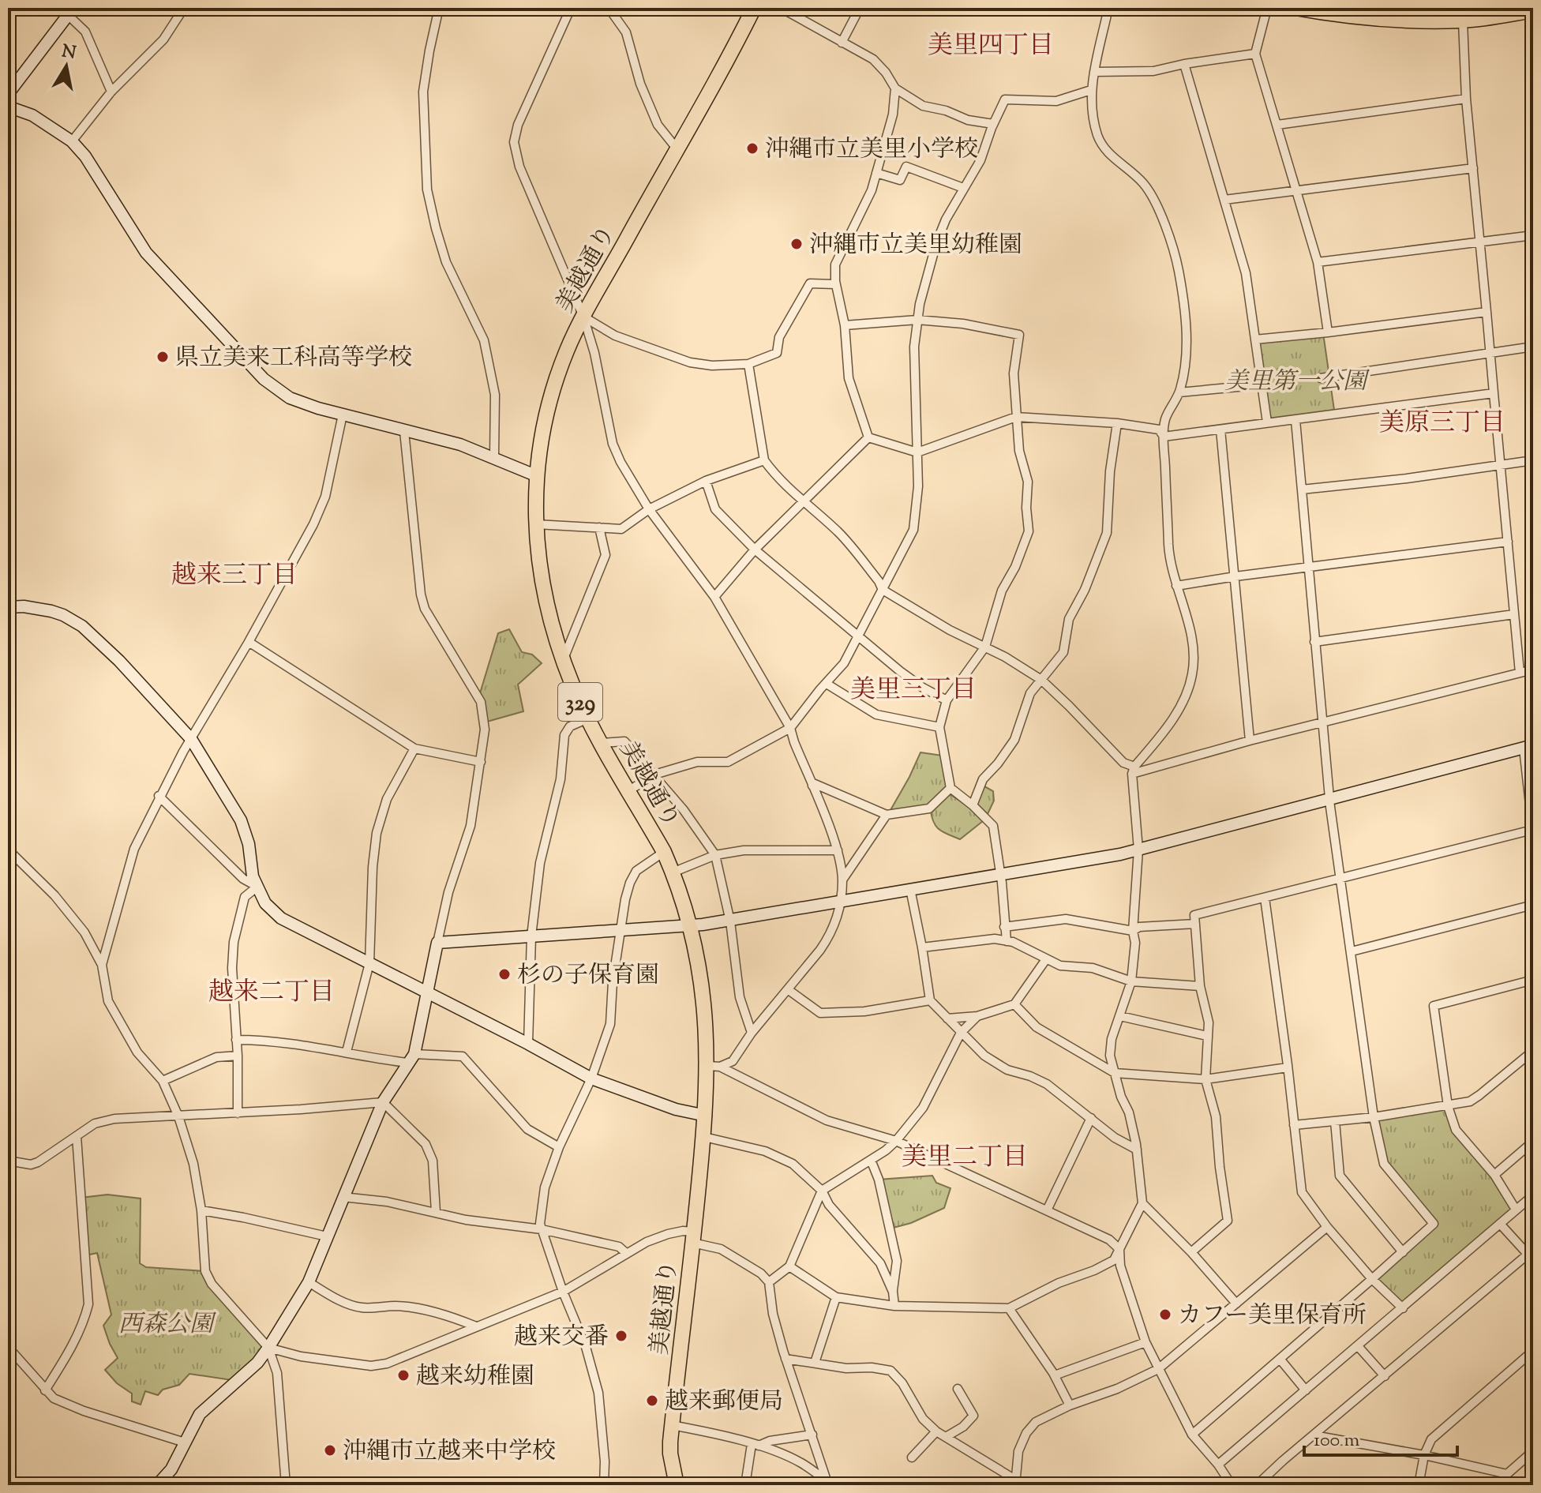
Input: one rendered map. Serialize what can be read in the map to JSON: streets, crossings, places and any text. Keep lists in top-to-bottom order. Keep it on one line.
{"streets":{"highway":["美越通り","329"]},"districts":["美里四丁目","美原三丁目","越来三丁目","美里三丁目","越来二丁目","美里二丁目"],"parks":["美里第一公園","西森公園"],"places":["沖縄市立美里小学校","沖縄市立美里幼稚園","県立美来工科高等学校","杉の子保育園","カフー美里保育所","越来交番","越来幼稚園","越来郵便局","沖縄市立越来中学校"],"scale_bar":"100 m","north":"top"}
